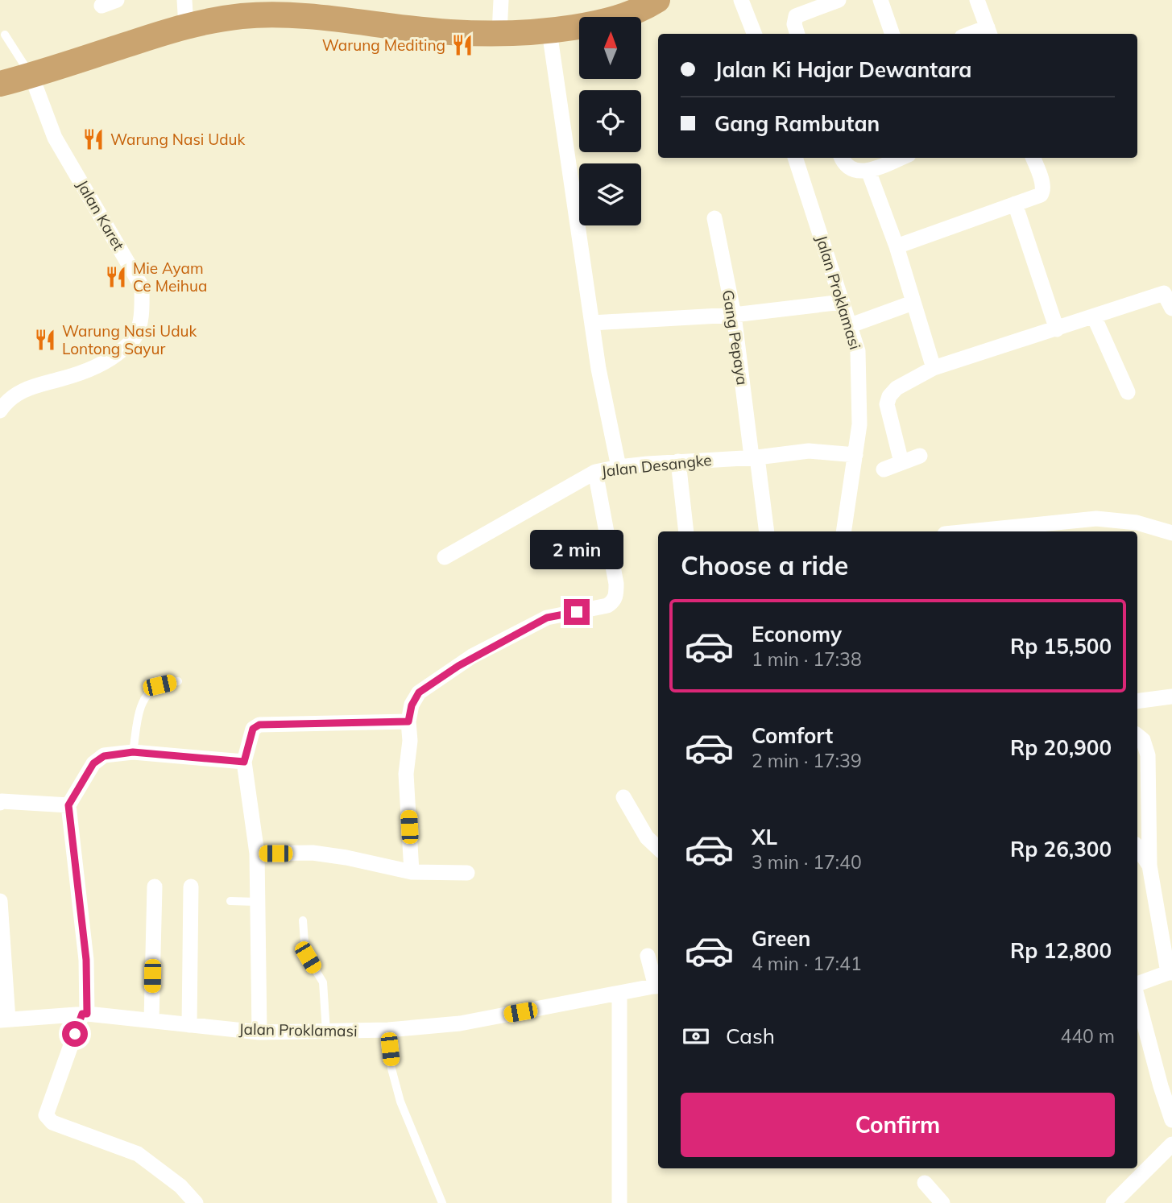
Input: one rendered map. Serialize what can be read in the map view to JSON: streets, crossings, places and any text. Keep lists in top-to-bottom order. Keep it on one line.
{"streets":{"street":["Jalan Karet","Jalan Proklamasi","Gang Pepaya","Jalan Desangke"]},"crossings":[["Jalan Proklamasi","Jalan Desangke"],["Gang Pepaya","Jalan Desangke"]],"places":{"restaurant":["Warung Mediting","Warung Nasi Uduk","Mie Ayam Ce Meihua","Warung Nasi Uduk Lontong Sayur"]},"north":"top","page":{"banner":["Jalan Ki Hajar Dewantara","Gang Rambutan"],"bubble":"2 min","heading":"Choose a ride","list":[{"name":"Economy","note":"1 min · 17:38","value":"Rp 15,500"},{"name":"Comfort","note":"2 min · 17:39","value":"Rp 20,900"},{"name":"XL","note":"3 min · 17:40","value":"Rp 26,300"},{"name":"Green","note":"4 min · 17:41","value":"Rp 12,800"}],"pay":["Cash","440 m"],"buttons":"Confirm"}}
